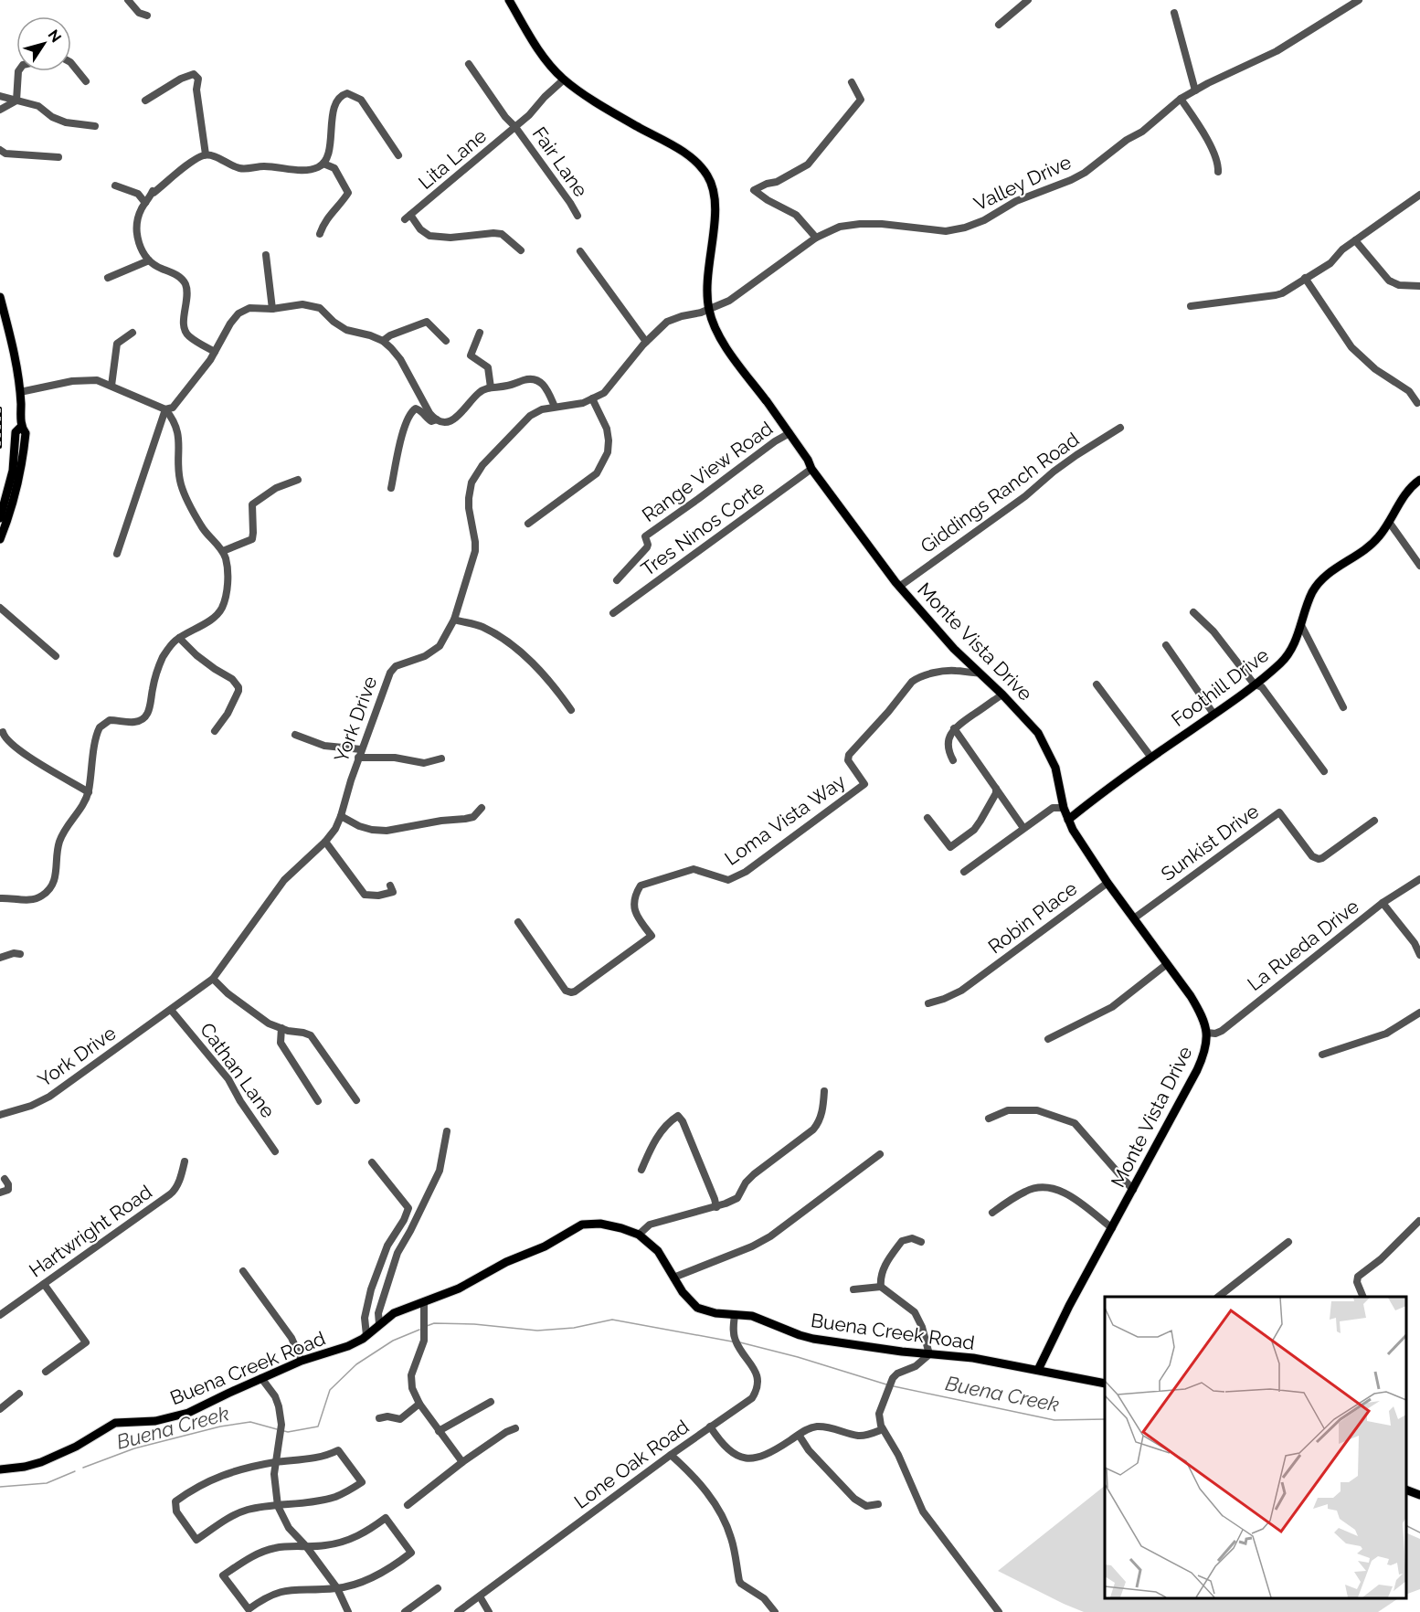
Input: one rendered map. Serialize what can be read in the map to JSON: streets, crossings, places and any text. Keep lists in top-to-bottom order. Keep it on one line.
{"streets":{"main road":["Monte Vista Drive","Foothill Drive","Buena Creek Road"],"street":["Lita Lane","Fair Lane","Valley Drive","Range View Road","Giddings Ranch Road","Tres Ninos Corte","York Drive","Loma Vista Way","Sunkist Drive","Robin Place","La Rueda Drive","Cathan Lane","Hartwright Road","Lone Oak Road"]},"crossings":[["Lita Lane","Fair Lane"],["Lita Lane","Monte Vista Drive"],["Valley Drive","Monte Vista Drive"],["Valley Drive","York Drive"],["Range View Road","Monte Vista Drive"],["Giddings Ranch Road","Monte Vista Drive"],["Tres Ninos Corte","Monte Vista Drive"],["Monte Vista Drive","Foothill Drive"],["Monte Vista Drive","York Drive"],["Monte Vista Drive","Loma Vista Way"],["Monte Vista Drive","Sunkist Drive"],["Monte Vista Drive","Robin Place"],["Monte Vista Drive","La Rueda Drive"],["Monte Vista Drive","Buena Creek Road"],["York Drive","Cathan Lane"],["Buena Creek Road","Lone Oak Road"]],"water":["Buena Creek"],"north":"top right"}
